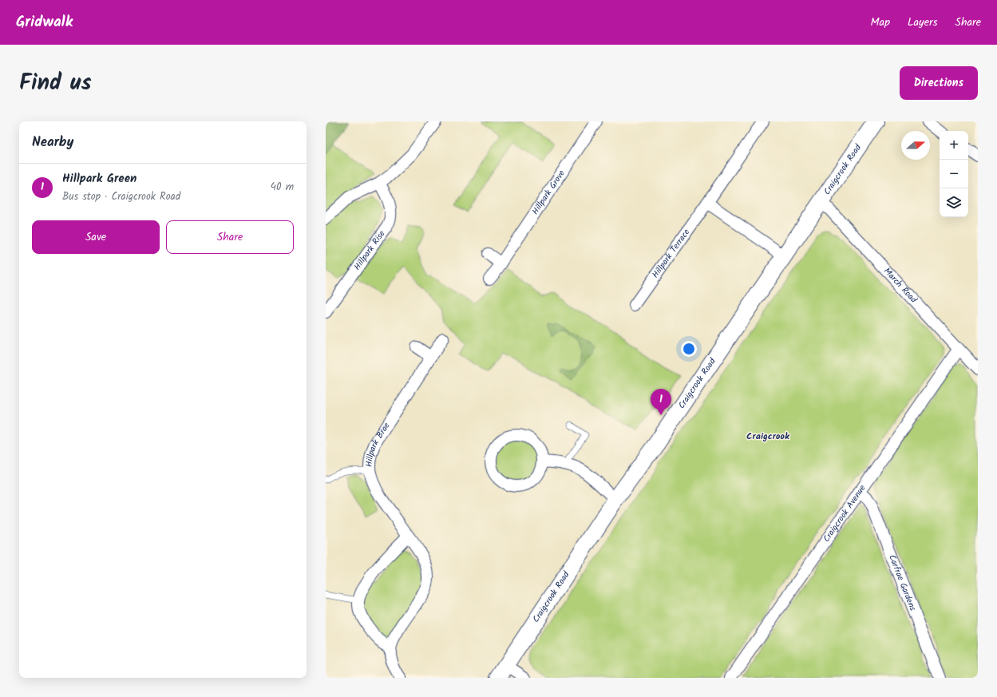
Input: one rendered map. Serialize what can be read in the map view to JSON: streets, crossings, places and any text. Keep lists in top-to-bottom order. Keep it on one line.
{"streets":{"street":["Craigcrook Road","Hillpark Grove","Hillpark Rise","Hillpark Terrace","March Road","Hillpark Brae","Craigcrook Avenue","Carfrae Gardens"]},"crossings":[["Craigcrook Road","March Road"],["March Road","Craigcrook Avenue"],["Craigcrook Avenue","Carfrae Gardens"]],"districts":["Craigcrook"],"north":"right","page":{"header":"Gridwalk","nav":["Map","Layers","Share"],"title":"Find us","buttons":["Directions",["Save","Share"]],"heading":"Nearby","map_buttons":["+","−"],"list":[{"mark":"1","name":"Hillpark Green","note":"Bus stop · Craigcrook Road","value":"40 m"}],"pins":"1"}}
